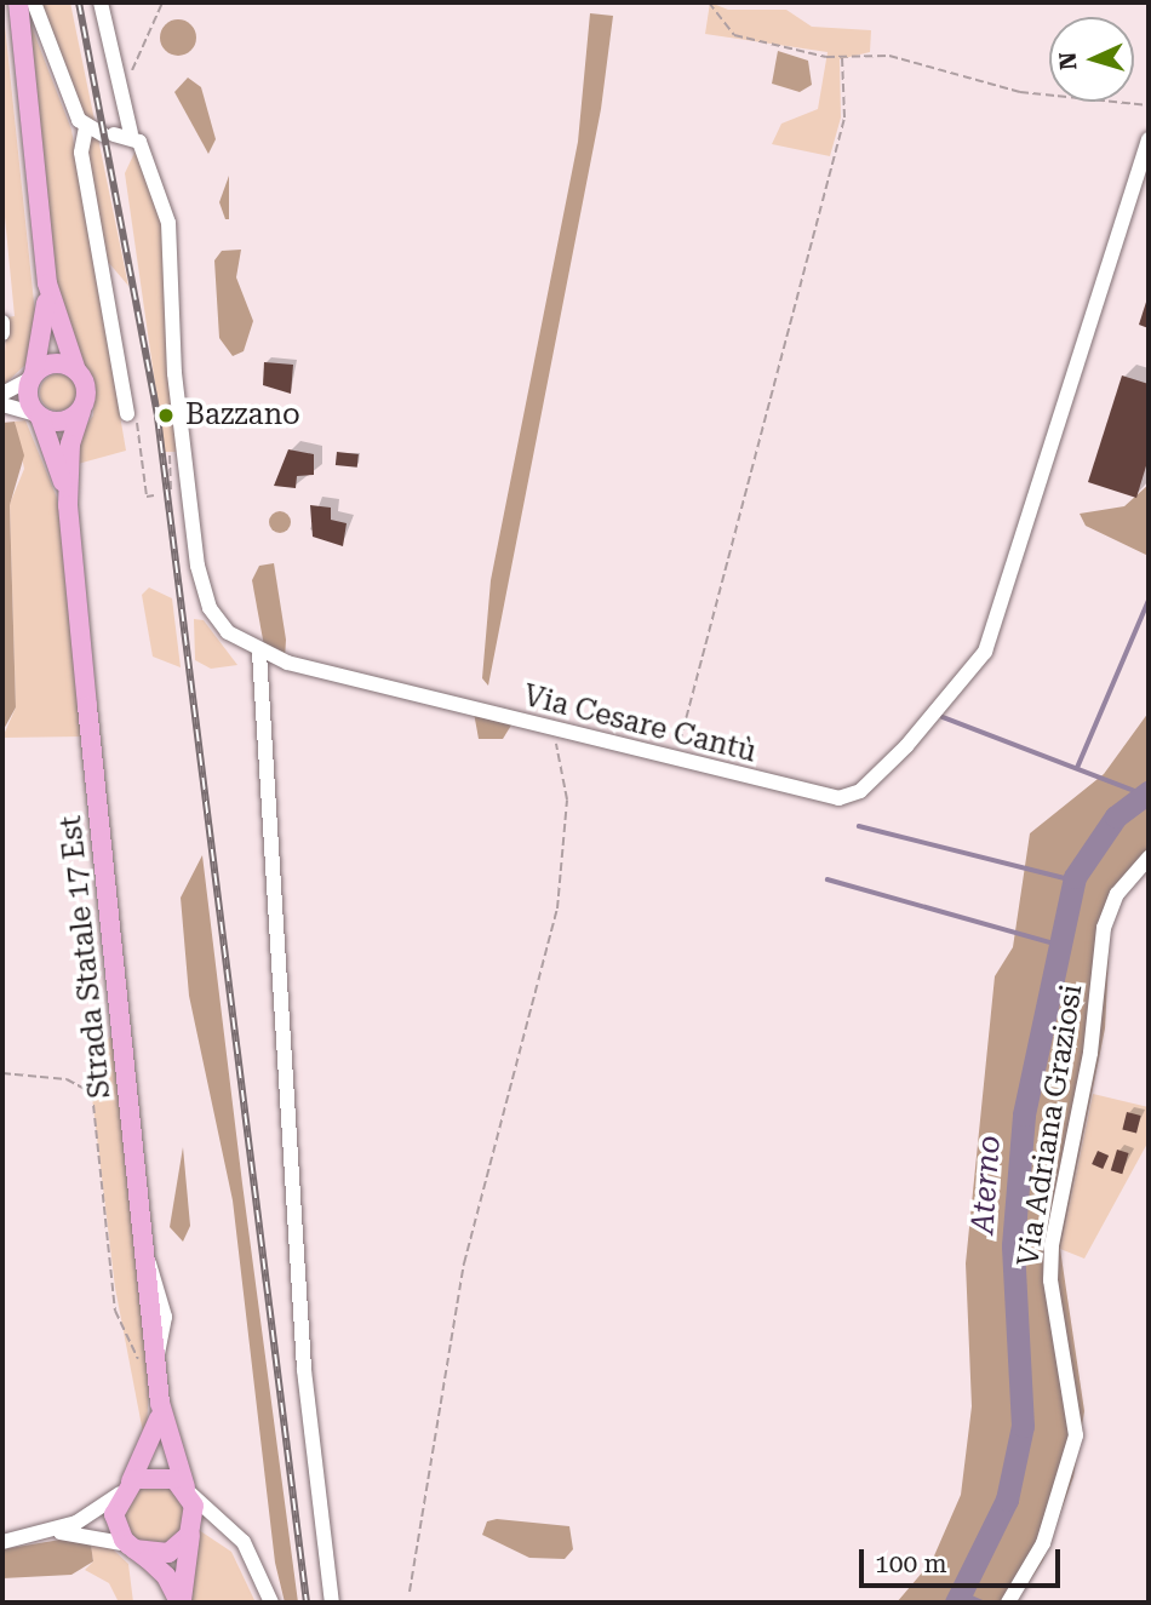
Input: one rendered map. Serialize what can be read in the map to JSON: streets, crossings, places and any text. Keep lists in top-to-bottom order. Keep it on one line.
{"streets":{"main road":["Strada Statale 17 Est"],"street":["Via Cesare Cantù","Via Adriana Graziosi"]},"water":["Aterno"],"places":["Bazzano"],"scale_bar":"100 m","north":"left"}
